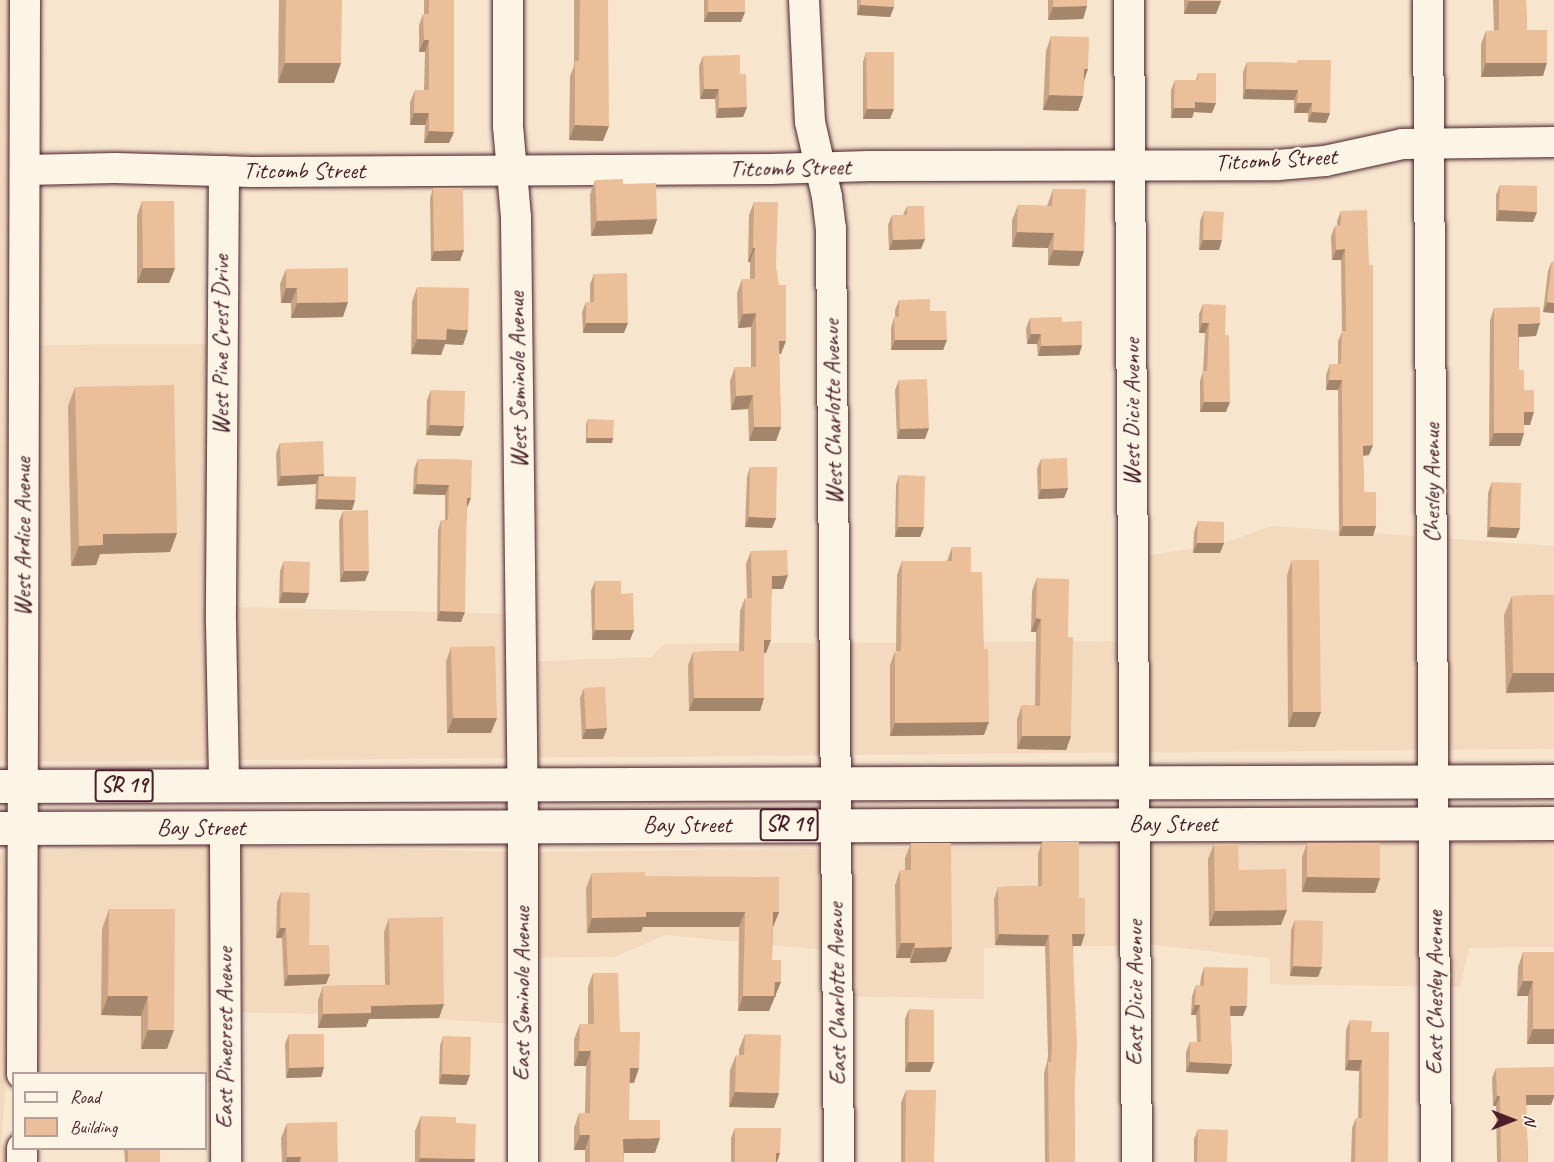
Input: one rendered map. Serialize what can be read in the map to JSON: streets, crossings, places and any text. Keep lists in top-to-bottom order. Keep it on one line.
{"streets":{"main road":["SR 19","Bay Street"],"street":["Titcomb Street","West Pine Crest Drive","West Seminole Avenue","West Charlotte Avenue","West Dicie Avenue","Chesley Avenue","West Ardice Avenue","East Dicie Avenue","East Chesley Avenue","East Seminole Avenue","East Charlotte Avenue","East Pinecrest Avenue"]},"crossings":[["Titcomb Street","West Pine Crest Drive"],["Titcomb Street","West Seminole Avenue"],["Titcomb Street","West Charlotte Avenue"],["Titcomb Street","West Dicie Avenue"],["Titcomb Street","Chesley Avenue"],["Titcomb Street","West Ardice Avenue"],["West Pine Crest Drive","Bay Street"],["West Seminole Avenue","Bay Street"],["West Seminole Avenue","East Seminole Avenue"],["West Charlotte Avenue","Bay Street"],["West Charlotte Avenue","East Charlotte Avenue"],["West Dicie Avenue","Bay Street"],["West Dicie Avenue","East Dicie Avenue"],["Chesley Avenue","Bay Street"],["Chesley Avenue","East Chesley Avenue"],["West Ardice Avenue","Bay Street"],["Bay Street","East Dicie Avenue"],["Bay Street","East Chesley Avenue"],["Bay Street","East Seminole Avenue"],["Bay Street","East Charlotte Avenue"],["Bay Street","East Pinecrest Avenue"]],"legend":["Road","Building"],"north":"right"}
